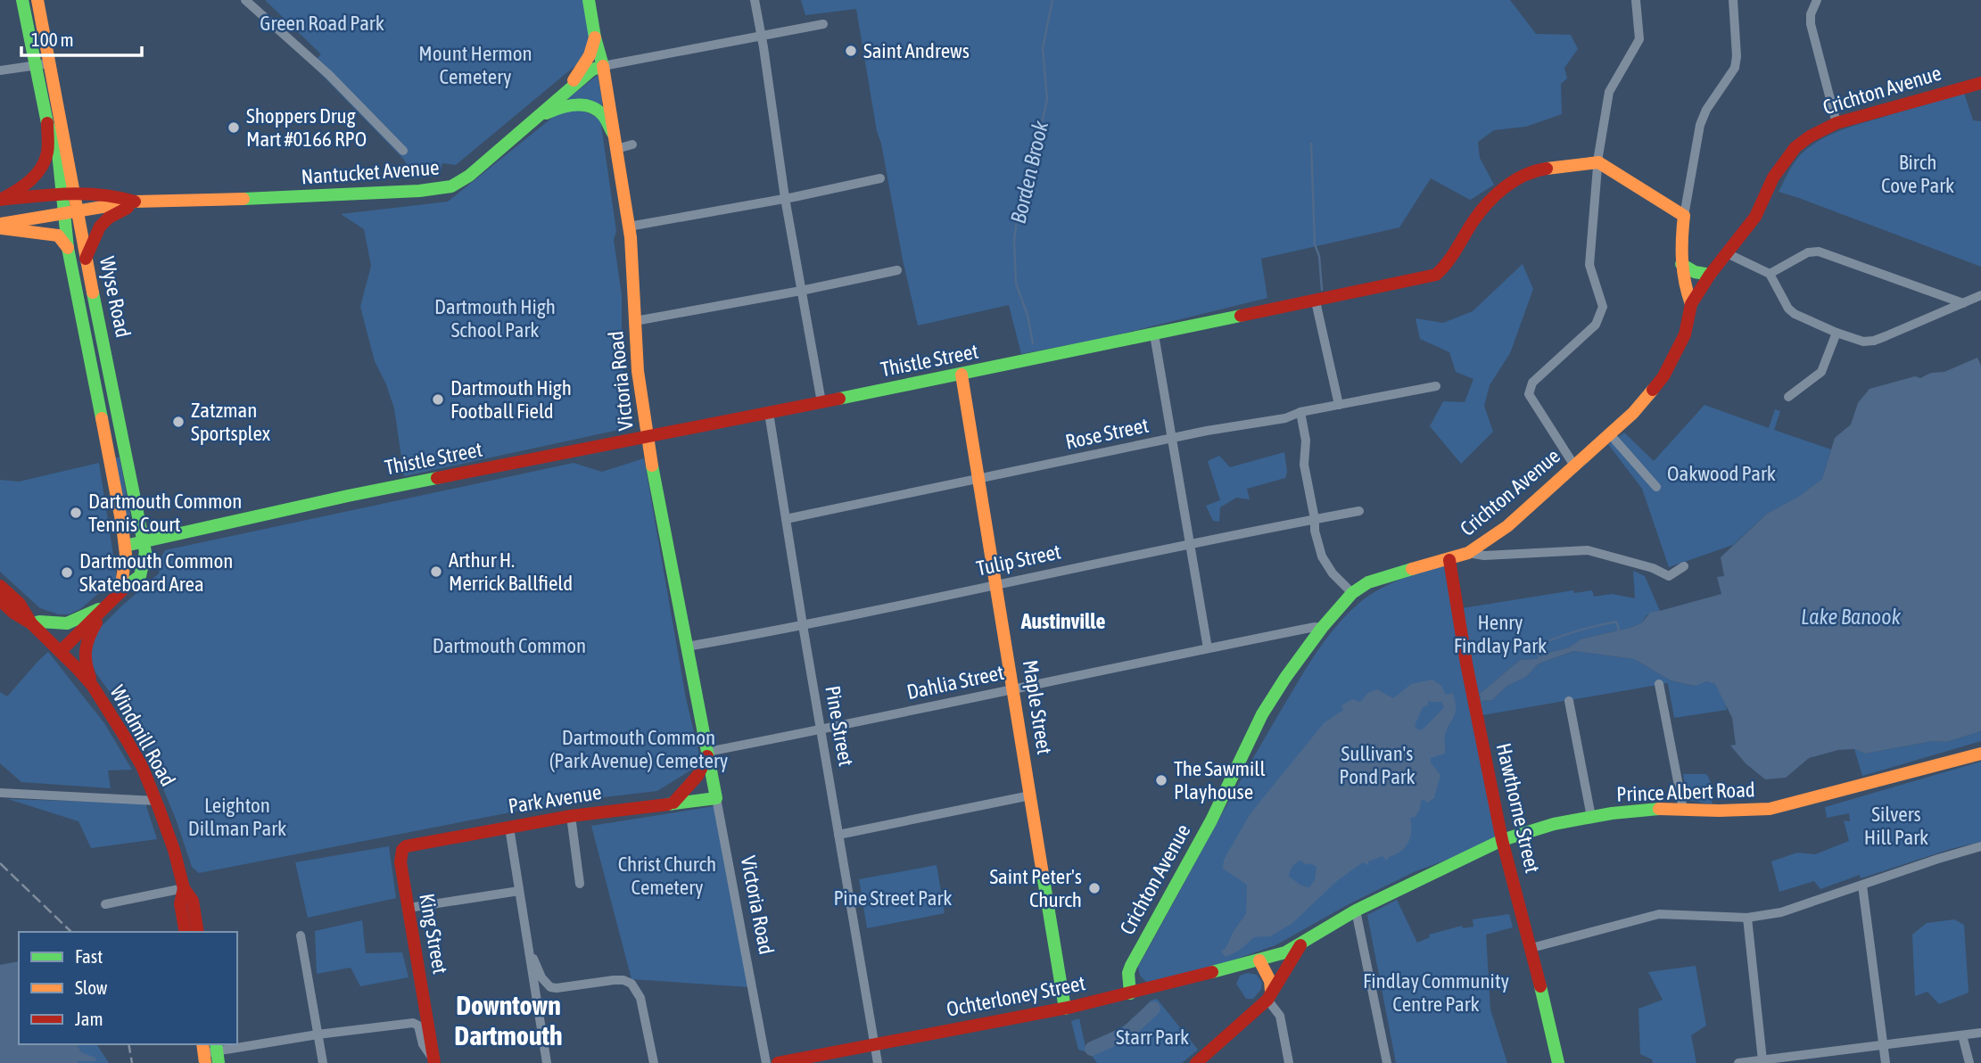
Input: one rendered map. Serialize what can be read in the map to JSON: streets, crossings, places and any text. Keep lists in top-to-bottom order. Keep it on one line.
{"streets":{"main road":["Crichton Avenue","Nantucket Avenue","Wyse Road","Thistle Street","Victoria Road","Maple Street","Windmill Road","Prince Albert Road","Park Avenue","Hawthorne Street","King Street","Ochterloney Street"],"street":["Rose Street","Tulip Street","Dahlia Street","Pine Street"]},"crossings":[["Crichton Avenue","Dahlia Street"],["Crichton Avenue","Hawthorne Street"],["Crichton Avenue","Ochterloney Street"],["Nantucket Avenue","Wyse Road"],["Nantucket Avenue","Victoria Road"],["Wyse Road","Thistle Street"],["Wyse Road","Windmill Road"],["Thistle Street","Victoria Road"],["Thistle Street","Maple Street"],["Thistle Street","Pine Street"],["Victoria Road","Tulip Street"],["Victoria Road","Dahlia Street"],["Victoria Road","Park Avenue"],["Rose Street","Maple Street"],["Rose Street","Pine Street"],["Tulip Street","Maple Street"],["Tulip Street","Pine Street"],["Dahlia Street","Maple Street"],["Dahlia Street","Pine Street"],["Maple Street","Ochterloney Street"],["Pine Street","Ochterloney Street"],["Prince Albert Road","Hawthorne Street"],["Prince Albert Road","Ochterloney Street"],["Park Avenue","King Street"]],"districts":["Austinville","Downtown Dartmouth"],"water":["Borden Brook","Lake Banook"],"parks":["Green Road Park","Mount Hermon Cemetery","Birch Cove Park","Dartmouth High School Park","Oakwood Park","Henry Findlay Park","Dartmouth Common","Dartmouth Common (Park Avenue) Cemetery","Sullivan's Pond Park","Leighton Dillman Park","Silvers Hill Park","Christ Church Cemetery","Pine Street Park","Findlay Community Centre Park","Starr Park"],"places":["Saint Andrews","Shoppers Drug Mart #0166 RPO","Dartmouth High Football Field","Zatzman Sportsplex","Dartmouth Common Tennis Court","Arthur H. Merrick Ballfield","Dartmouth Common Skateboard Area","The Sawmill Playhouse","Saint Peter's Church"],"legend":["Fast","Slow","Jam"],"scale_bar":"100 m"}
